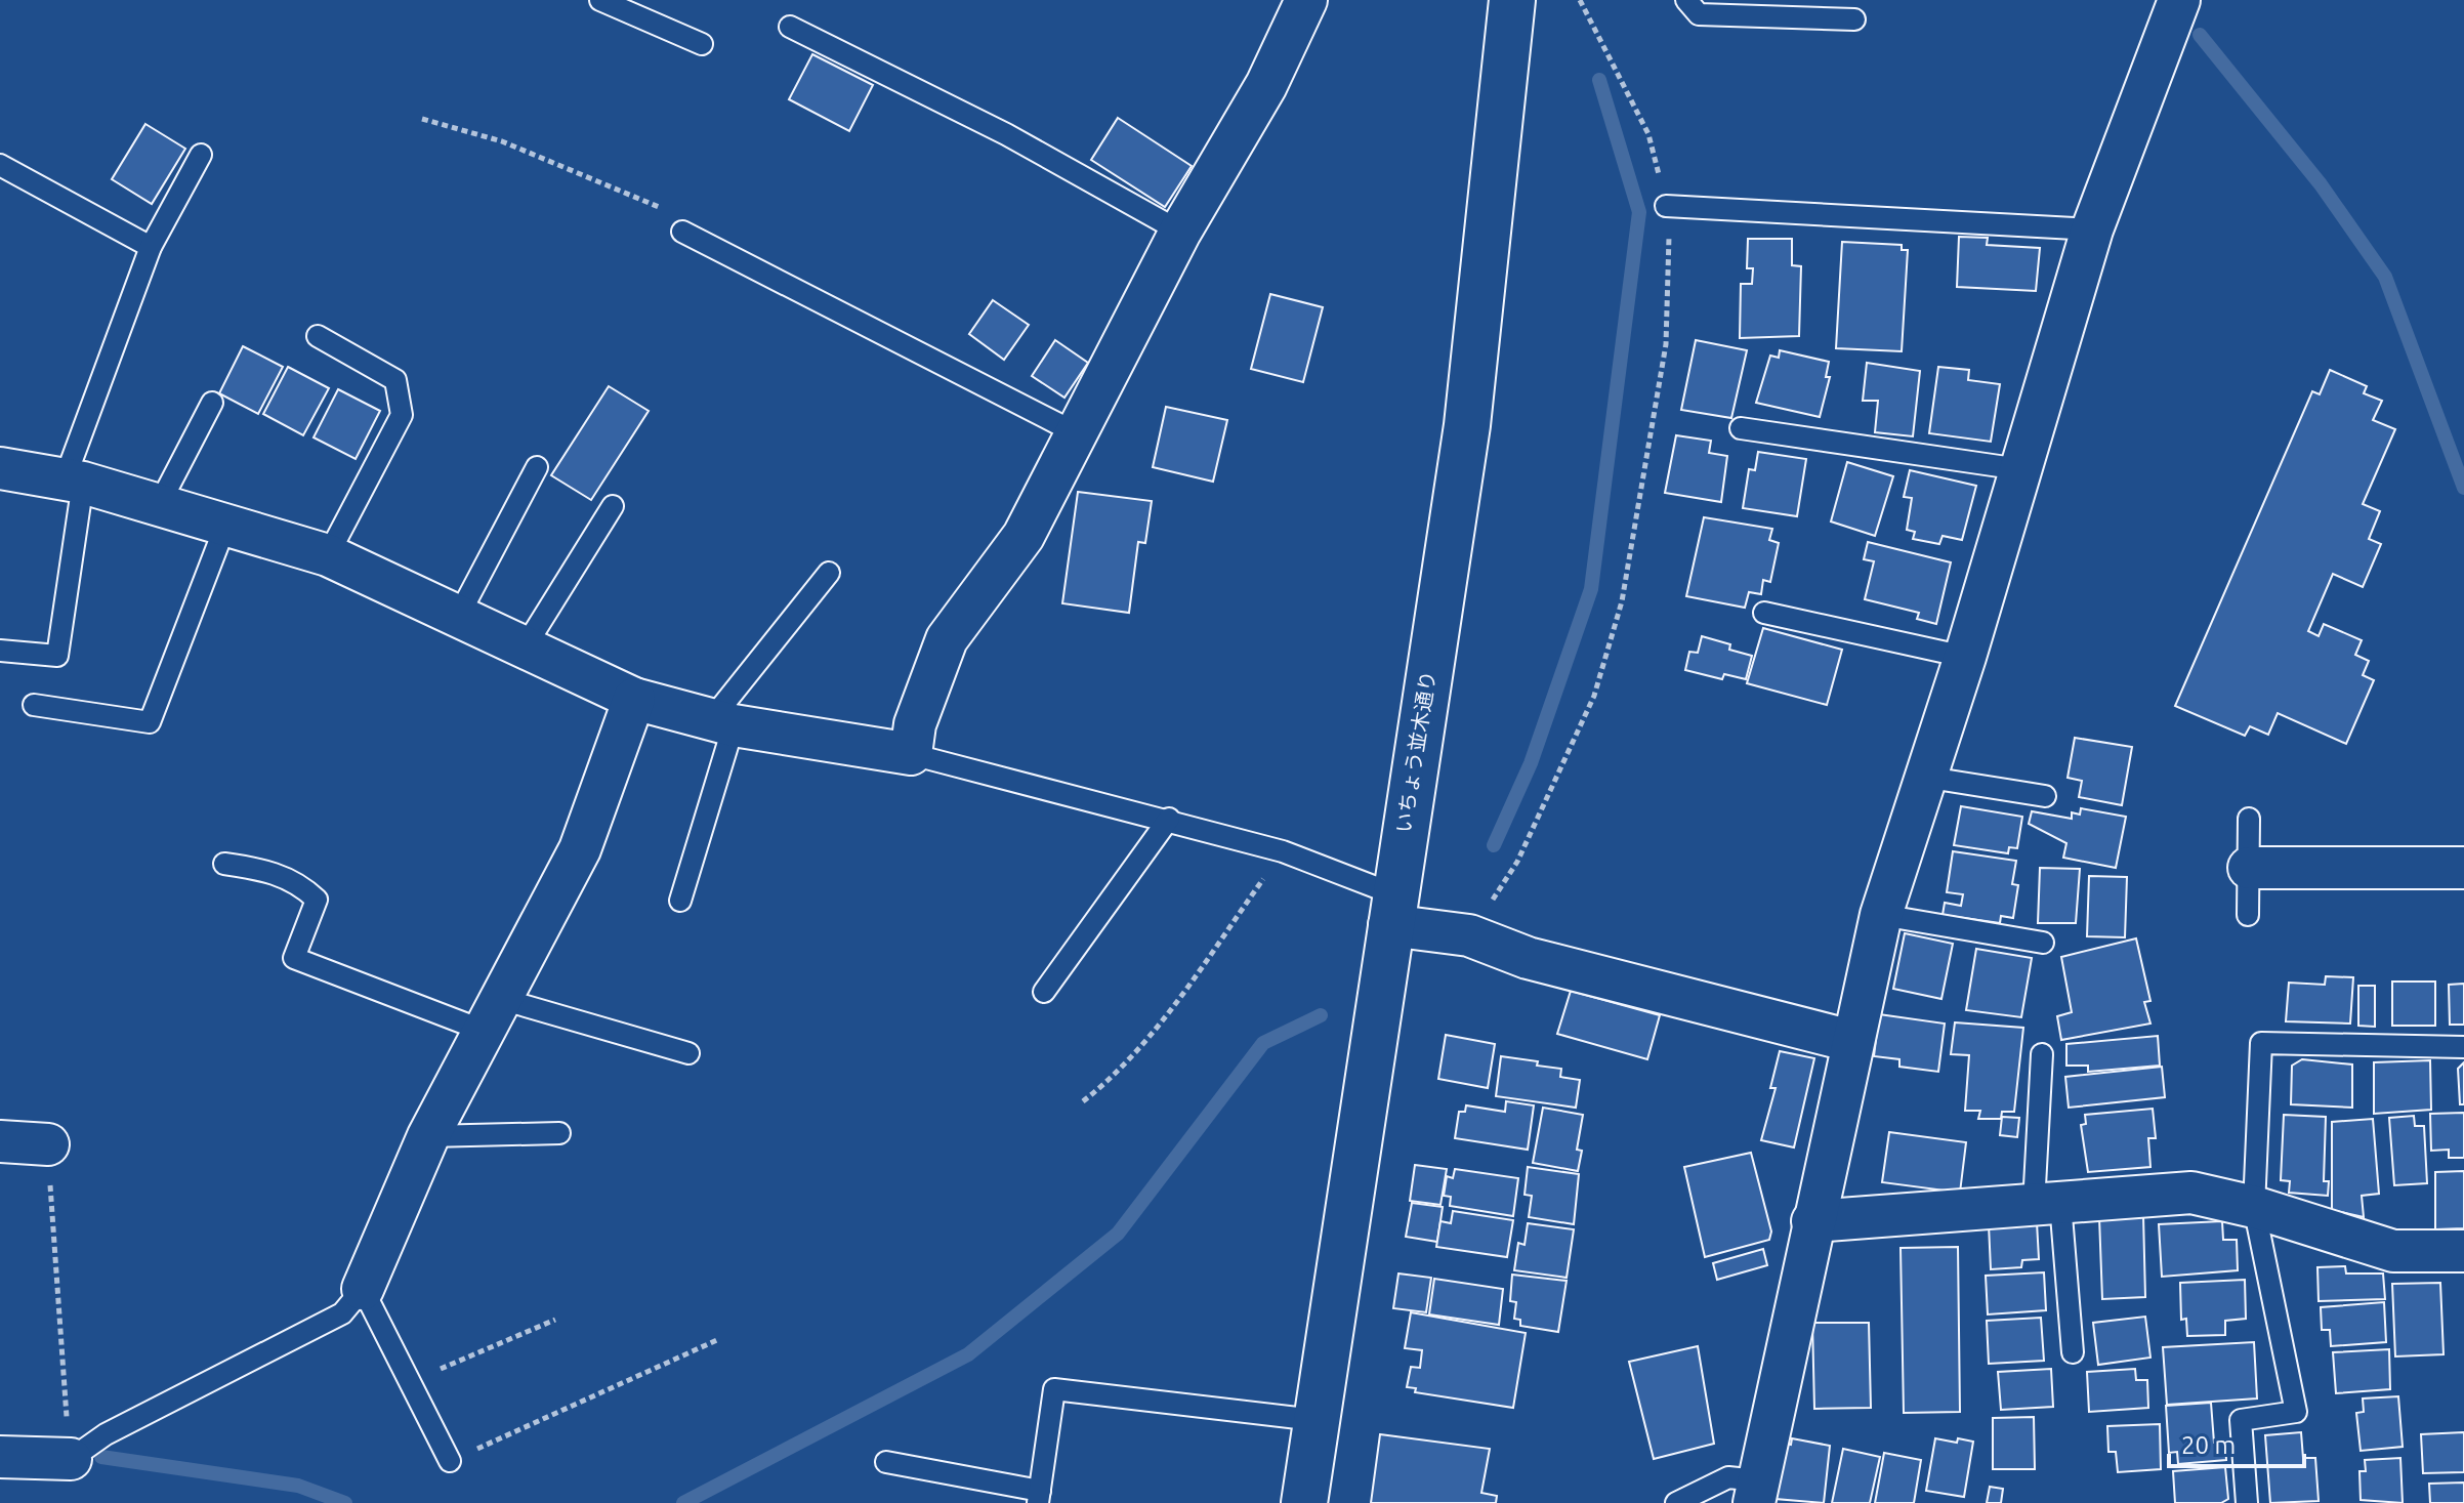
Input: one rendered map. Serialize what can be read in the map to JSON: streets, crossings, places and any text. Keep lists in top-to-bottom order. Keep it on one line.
{"streets":{"street":["いちょう並木通り"]},"scale_bar":"20 m"}
